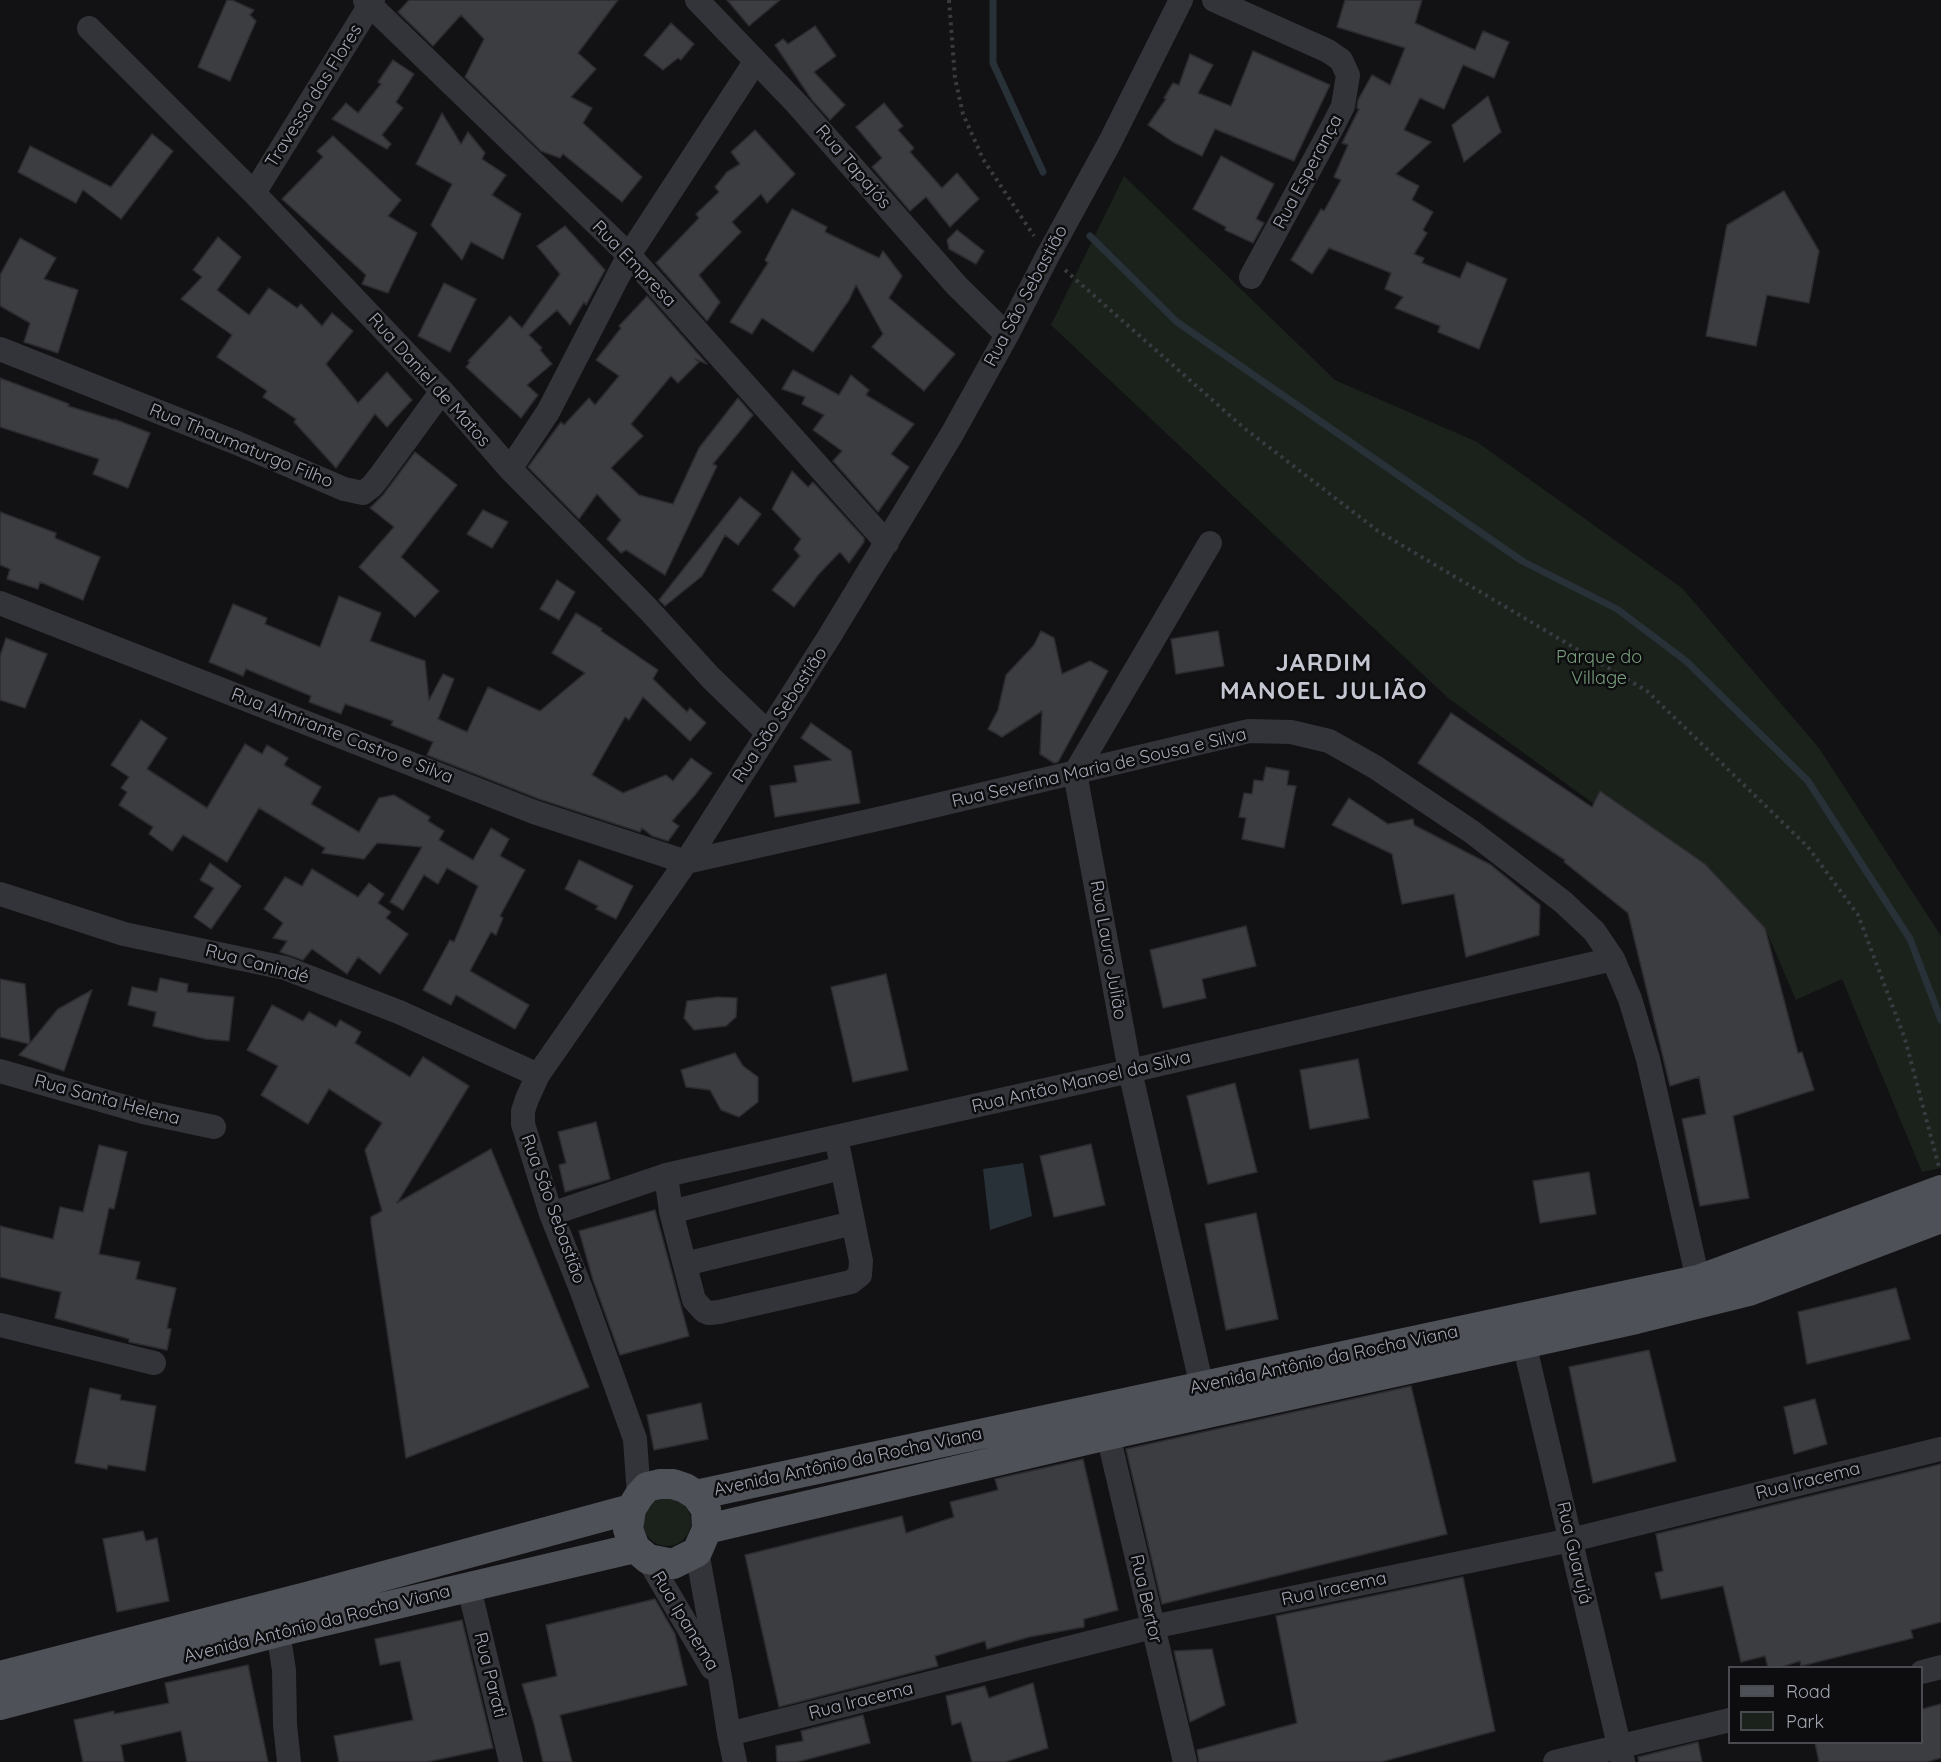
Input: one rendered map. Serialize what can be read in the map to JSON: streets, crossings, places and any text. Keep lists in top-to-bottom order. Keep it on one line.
{"streets":{"main road":["Avenida Antônio da Rocha Viana"],"street":["Travessa das Flores","Rua Tapajós","Rua Esperança","Rua Empresa","Rua São Sebastião","Rua Daniel de Matos","Rua Thaumaturgo Filho","Rua Almirante Castro e Silva","Rua Severina Maria de Sousa e Silva","Rua Lauro Julião","Rua Canindé","Rua Antão Manoel da Silva","Rua Santa Helena","Rua Iracema","Rua Guarujá","Rua Bertor","Rua Ipanema","Rua Parati"]},"crossings":[["Travessa das Flores","Rua Empresa"],["Travessa das Flores","Rua Daniel de Matos"],["Rua Tapajós","Rua São Sebastião"],["Rua Empresa","Rua São Sebastião"],["Rua São Sebastião","Rua Daniel de Matos"],["Rua São Sebastião","Rua Almirante Castro e Silva"],["Rua São Sebastião","Rua Severina Maria de Sousa e Silva"],["Rua São Sebastião","Rua Canindé"],["Rua São Sebastião","Rua Antão Manoel da Silva"],["Rua São Sebastião","Avenida Antônio da Rocha Viana"],["Rua São Sebastião","Rua Ipanema"],["Rua Daniel de Matos","Rua Thaumaturgo Filho"],["Rua Almirante Castro e Silva","Rua Severina Maria de Sousa e Silva"],["Rua Severina Maria de Sousa e Silva","Rua Lauro Julião"],["Rua Severina Maria de Sousa e Silva","Rua Antão Manoel da Silva"],["Rua Severina Maria de Sousa e Silva","Avenida Antônio da Rocha Viana"],["Rua Lauro Julião","Rua Antão Manoel da Silva"],["Rua Lauro Julião","Avenida Antônio da Rocha Viana"],["Avenida Antônio da Rocha Viana","Rua Guarujá"],["Avenida Antônio da Rocha Viana","Rua Bertor"],["Avenida Antônio da Rocha Viana","Rua Ipanema"],["Avenida Antônio da Rocha Viana","Rua Parati"],["Rua Iracema","Rua Guarujá"],["Rua Iracema","Rua Bertor"],["Rua Iracema","Rua Ipanema"]],"districts":["JARDIM MANOEL JULIÃO"],"parks":["Parque do Village"],"legend":["Road","Park"]}
